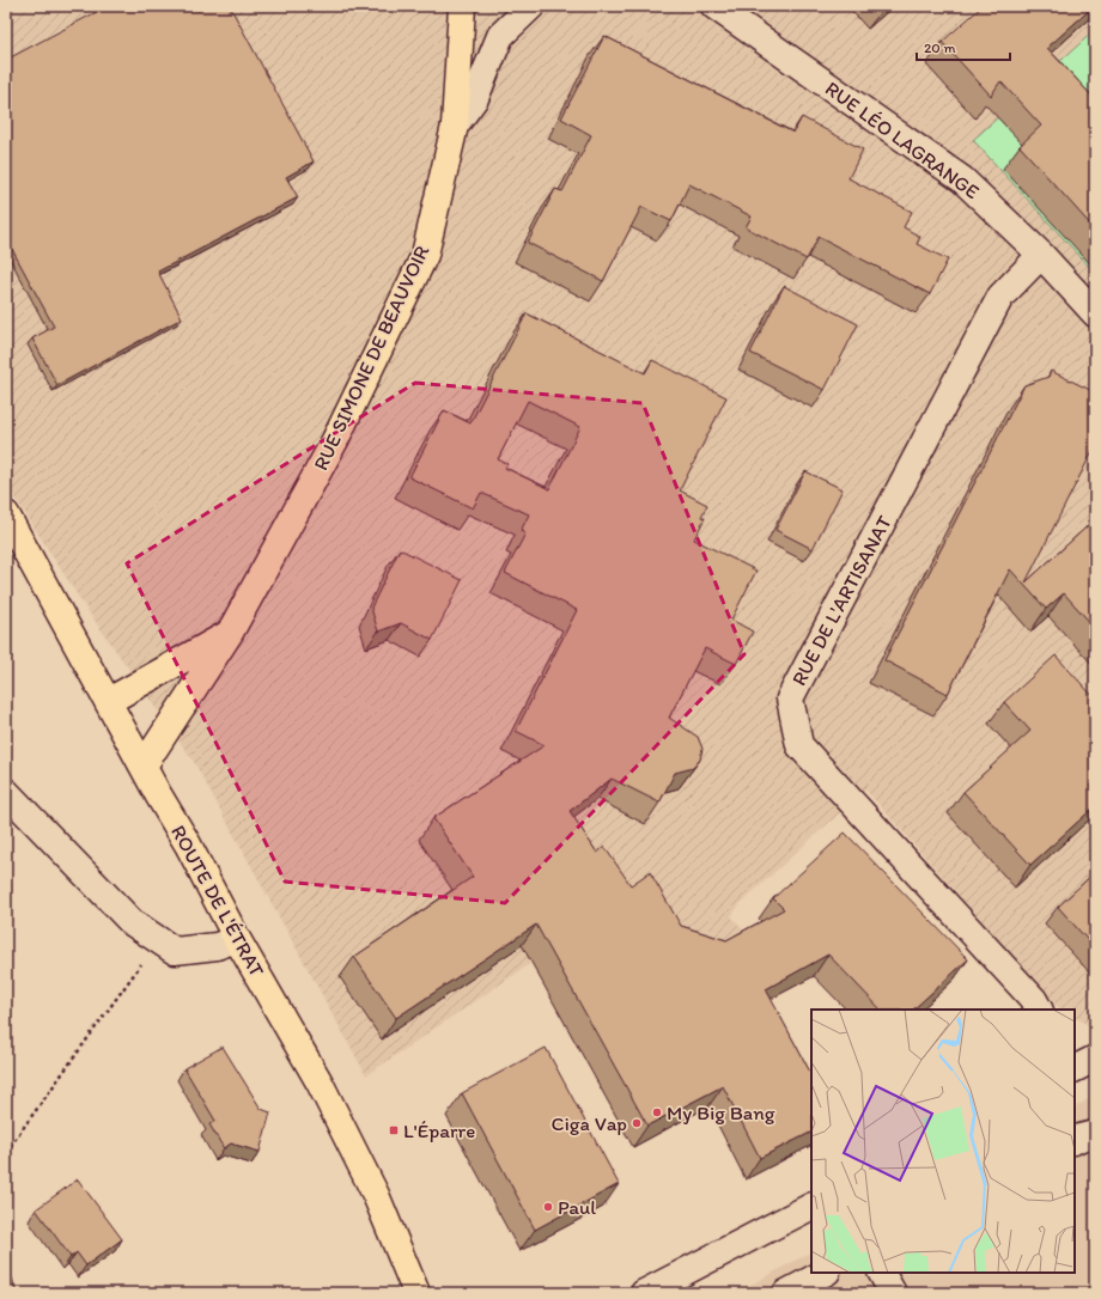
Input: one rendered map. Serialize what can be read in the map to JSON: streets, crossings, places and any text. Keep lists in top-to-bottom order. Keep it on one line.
{"streets":{"main road":["RUE SIMONE DE BEAUVOIR","ROUTE DE L'ÉTRAT"],"street":["RUE LÉO LAGRANGE","RUE DE L'ARTISANAT"]},"crossings":[["RUE LÉO LAGRANGE","RUE DE L'ARTISANAT"],["RUE SIMONE DE BEAUVOIR","ROUTE DE L'ÉTRAT"]],"places":{"other":["My Big Bang","Ciga Vap","Paul"],"transit":["L'Éparre"]},"scale_bar":"20 m"}
